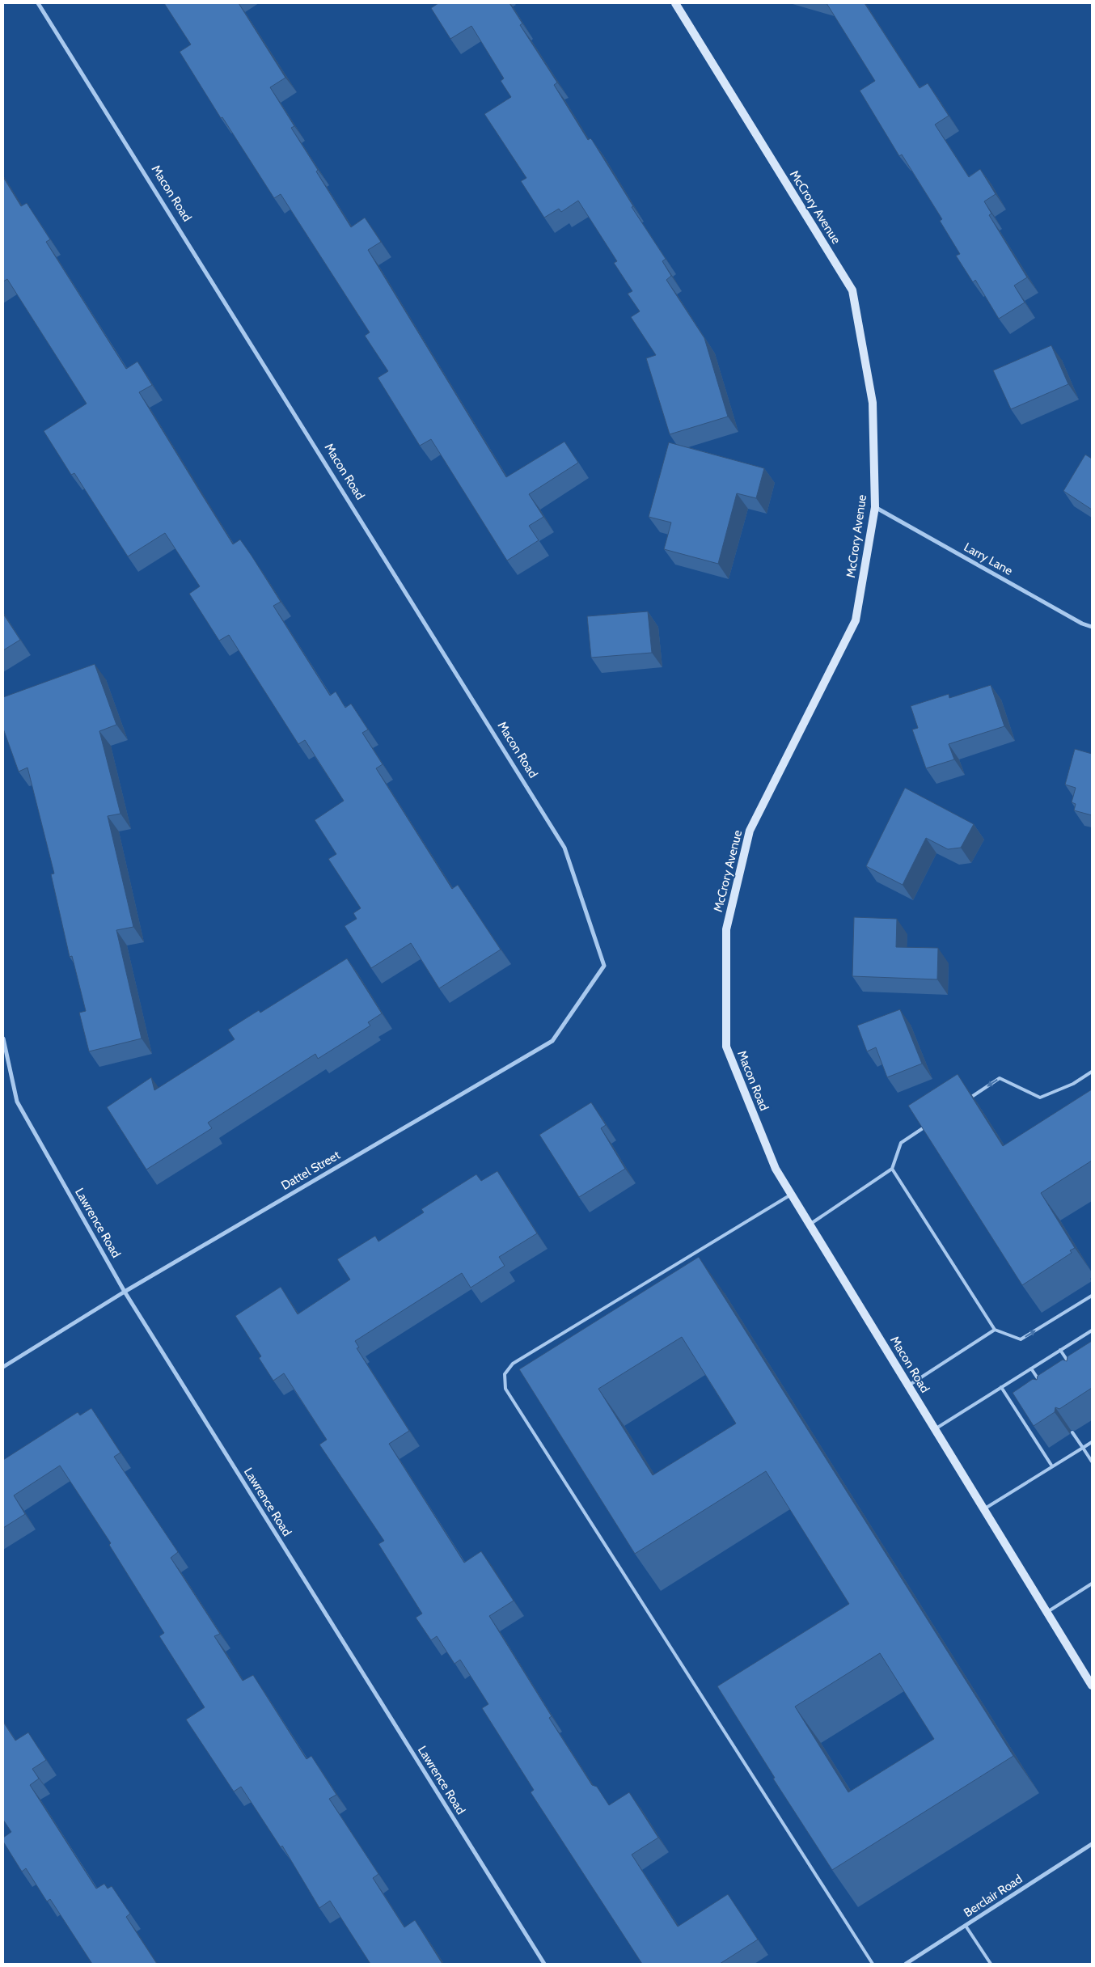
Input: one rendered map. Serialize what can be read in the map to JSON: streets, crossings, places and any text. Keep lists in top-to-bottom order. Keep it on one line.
{"streets":{"main road":["Macon Road","McCrory Avenue"],"street":["Larry Lane","Dattel Street","Lawrence Road","Berclair Road"]},"crossings":[["Macon Road","McCrory Avenue"],["Macon Road","Dattel Street"],["McCrory Avenue","Larry Lane"],["Dattel Street","Lawrence Road"]]}
